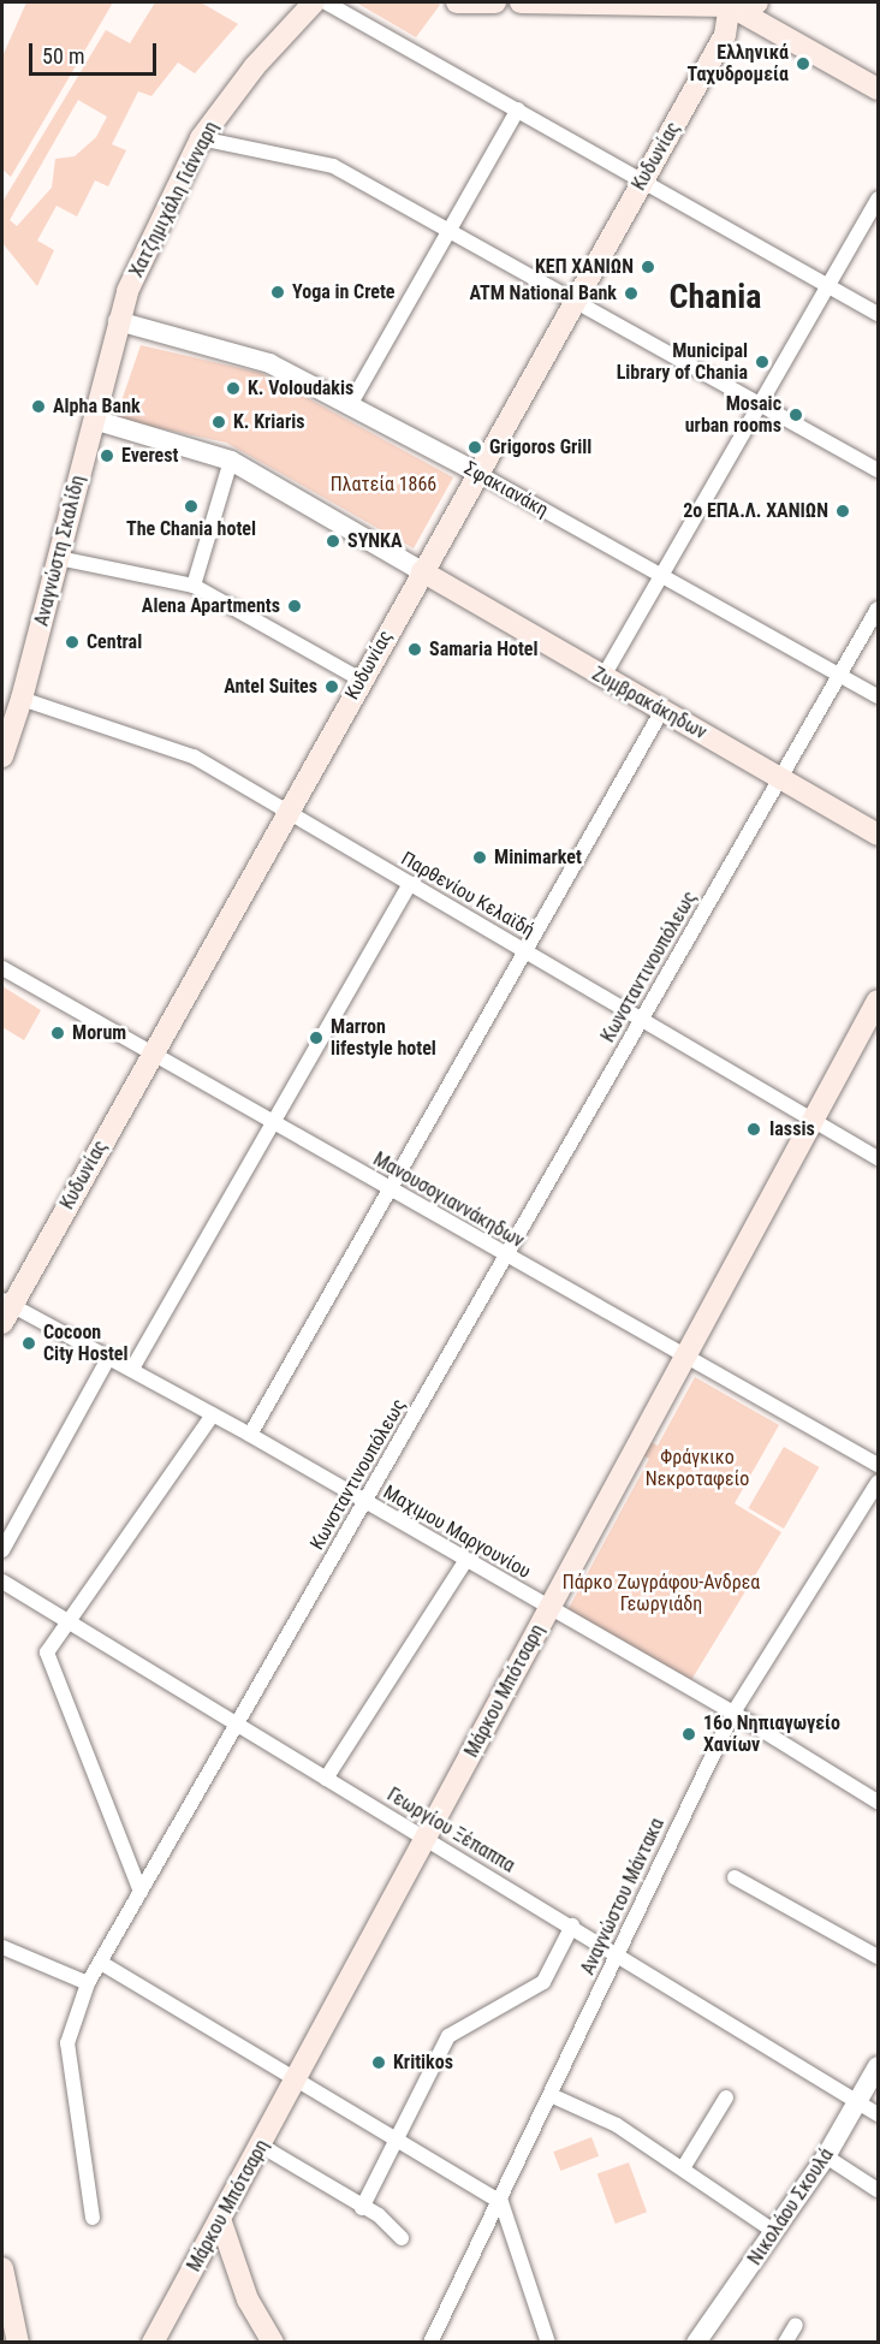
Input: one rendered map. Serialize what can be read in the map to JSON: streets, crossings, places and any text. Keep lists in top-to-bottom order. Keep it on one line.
{"streets":{"main road":["Κυδωνίας","Χατζημιχάλη Γιάνναρη","Αναγνώστη Σκαλίδη","Ζυμβρακάκηδων","Μάρκου Μπότσαρη"],"street":["Σφακιανάκη","Παρθενίου Κελαϊδή","Κωνσταντινουπόλεως","Μανουσογιαννάκηδων","Μαχιμου Mαργουνίου","Γεωργίου Ξέπαππα","Αναγνώστου Μάντακα","Νικολάου Σκουλά"]},"crossings":[["Κυδωνίας","Σφακιανάκη"],["Κυδωνίας","Ζυμβρακάκηδων"],["Κυδωνίας","Παρθενίου Κελαϊδή"],["Κυδωνίας","Μανουσογιαννάκηδων"],["Κυδωνίας","Μαχιμου Mαργουνίου"],["Χατζημιχάλη Γιάνναρη","Σφακιανάκη"],["Χατζημιχάλη Γιάνναρη","Αναγνώστη Σκαλίδη"],["Σφακιανάκη","Κωνσταντινουπόλεως"],["Αναγνώστη Σκαλίδη","Παρθενίου Κελαϊδή"],["Ζυμβρακάκηδων","Κωνσταντινουπόλεως"],["Παρθενίου Κελαϊδή","Κωνσταντινουπόλεως"],["Παρθενίου Κελαϊδή","Μάρκου Μπότσαρη"],["Κωνσταντινουπόλεως","Μανουσογιαννάκηδων"],["Κωνσταντινουπόλεως","Μαχιμου Mαργουνίου"],["Κωνσταντινουπόλεως","Γεωργίου Ξέπαππα"],["Μανουσογιαννάκηδων","Μάρκου Μπότσαρη"],["Μαχιμου Mαργουνίου","Μάρκου Μπότσαρη"],["Μαχιμου Mαργουνίου","Αναγνώστου Μάντακα"],["Μάρκου Μπότσαρη","Γεωργίου Ξέπαππα"],["Γεωργίου Ξέπαππα","Αναγνώστου Μάντακα"],["Γεωργίου Ξέπαππα","Νικολάου Σκουλά"]],"districts":["Chania"],"parks":["Πλατεία 1866","Φράγκικο Νεκροταφείο","Πάρκο Ζωγράφου-Ανδρεα Γεωργιάδη"],"places":["Ελληνικά Ταχυδρομεία","ΚΕΠ ΧΑΝΙΩΝ","Yoga in Crete","ATM National Bank","Municipal Library of Chania","K. Voloudakis","Alpha Bank","Mosaic urban rooms","K. Kriaris","Grigoros Grill","Everest","The Chania hotel","2ο ΕΠΑ.Λ. ΧΑΝΙΩΝ","SYNKA","Alena Apartments","Central","Samaria Hotel","Antel Suites","Minimarket","Morum","Marron lifestyle hotel","Iassis","Cocoon City Hostel","16ο Νηπιαγωγείο Χανίων","Kritikos"],"scale_bar":"50 m"}
